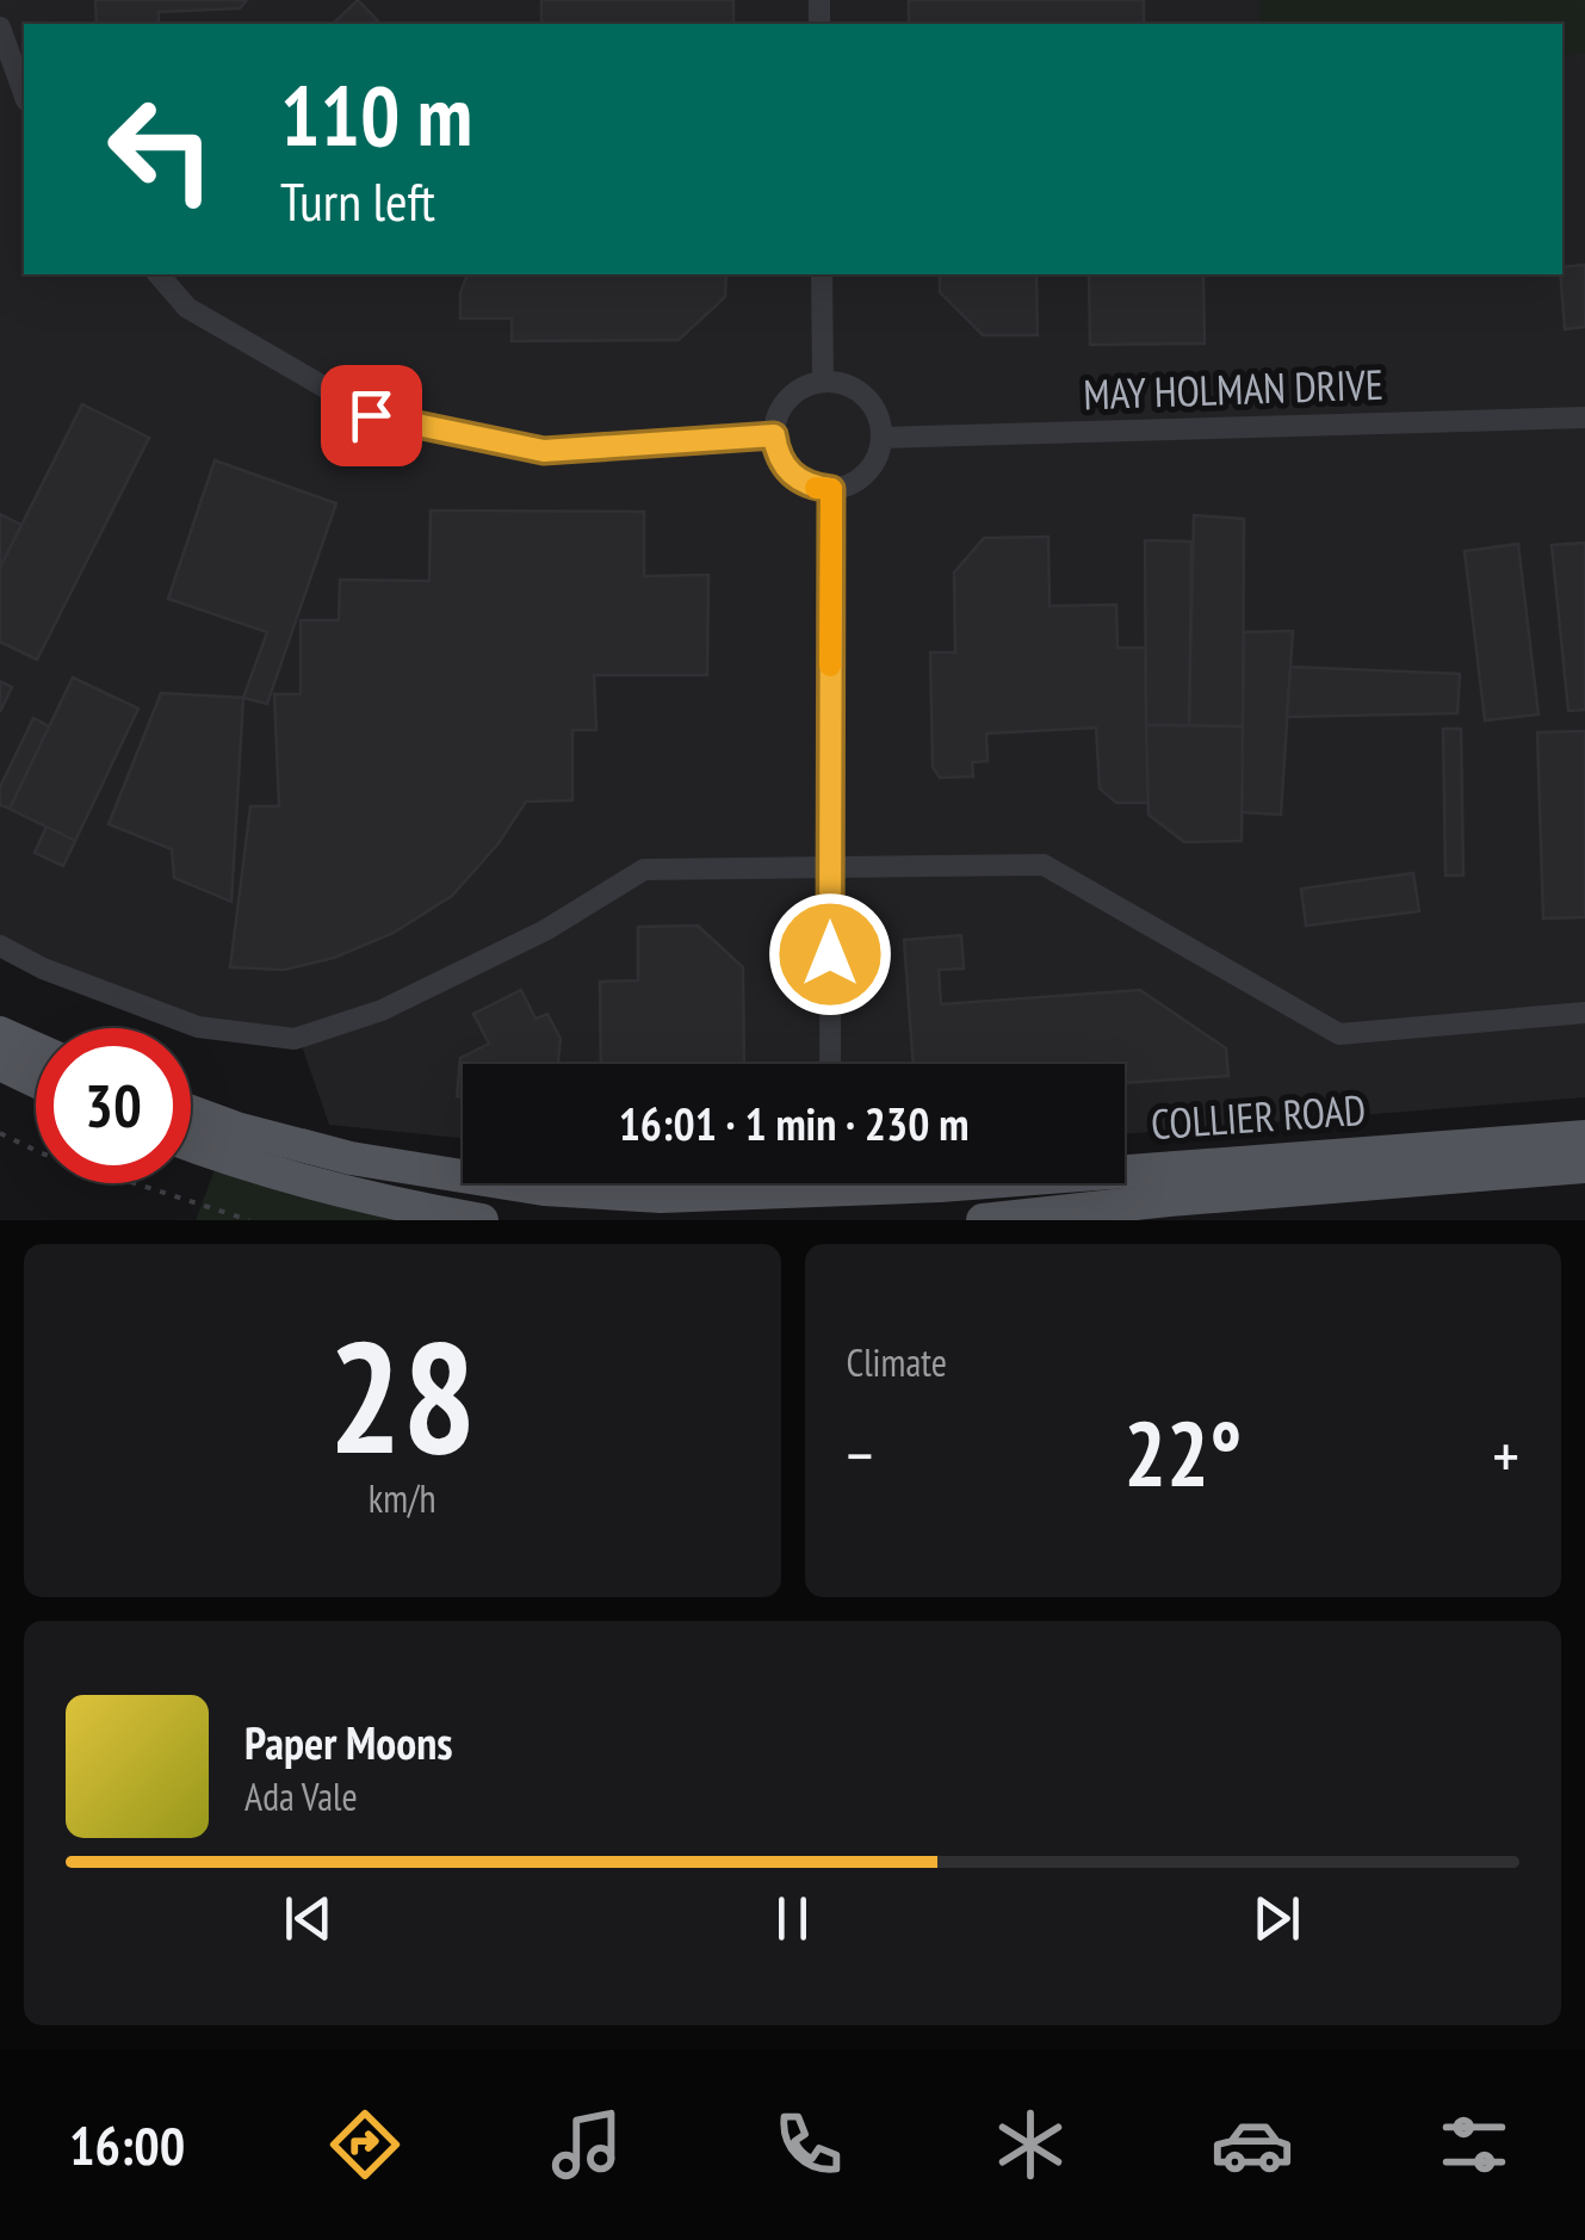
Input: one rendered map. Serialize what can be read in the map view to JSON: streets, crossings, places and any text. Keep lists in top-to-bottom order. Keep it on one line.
{"streets":{"main road":["COLLIER ROAD"],"street":["MAY HOLMAN DRIVE"]},"page":{"turn":["110 m","Turn left"],"limit":"30","trip":"16:01 · 1 min · 230 m","tile":[["28","km/h"],"Climate"],"heat":["−","22°","+"],"song":["Paper Moons","Ada Vale"],"tabs":"16:00"}}
